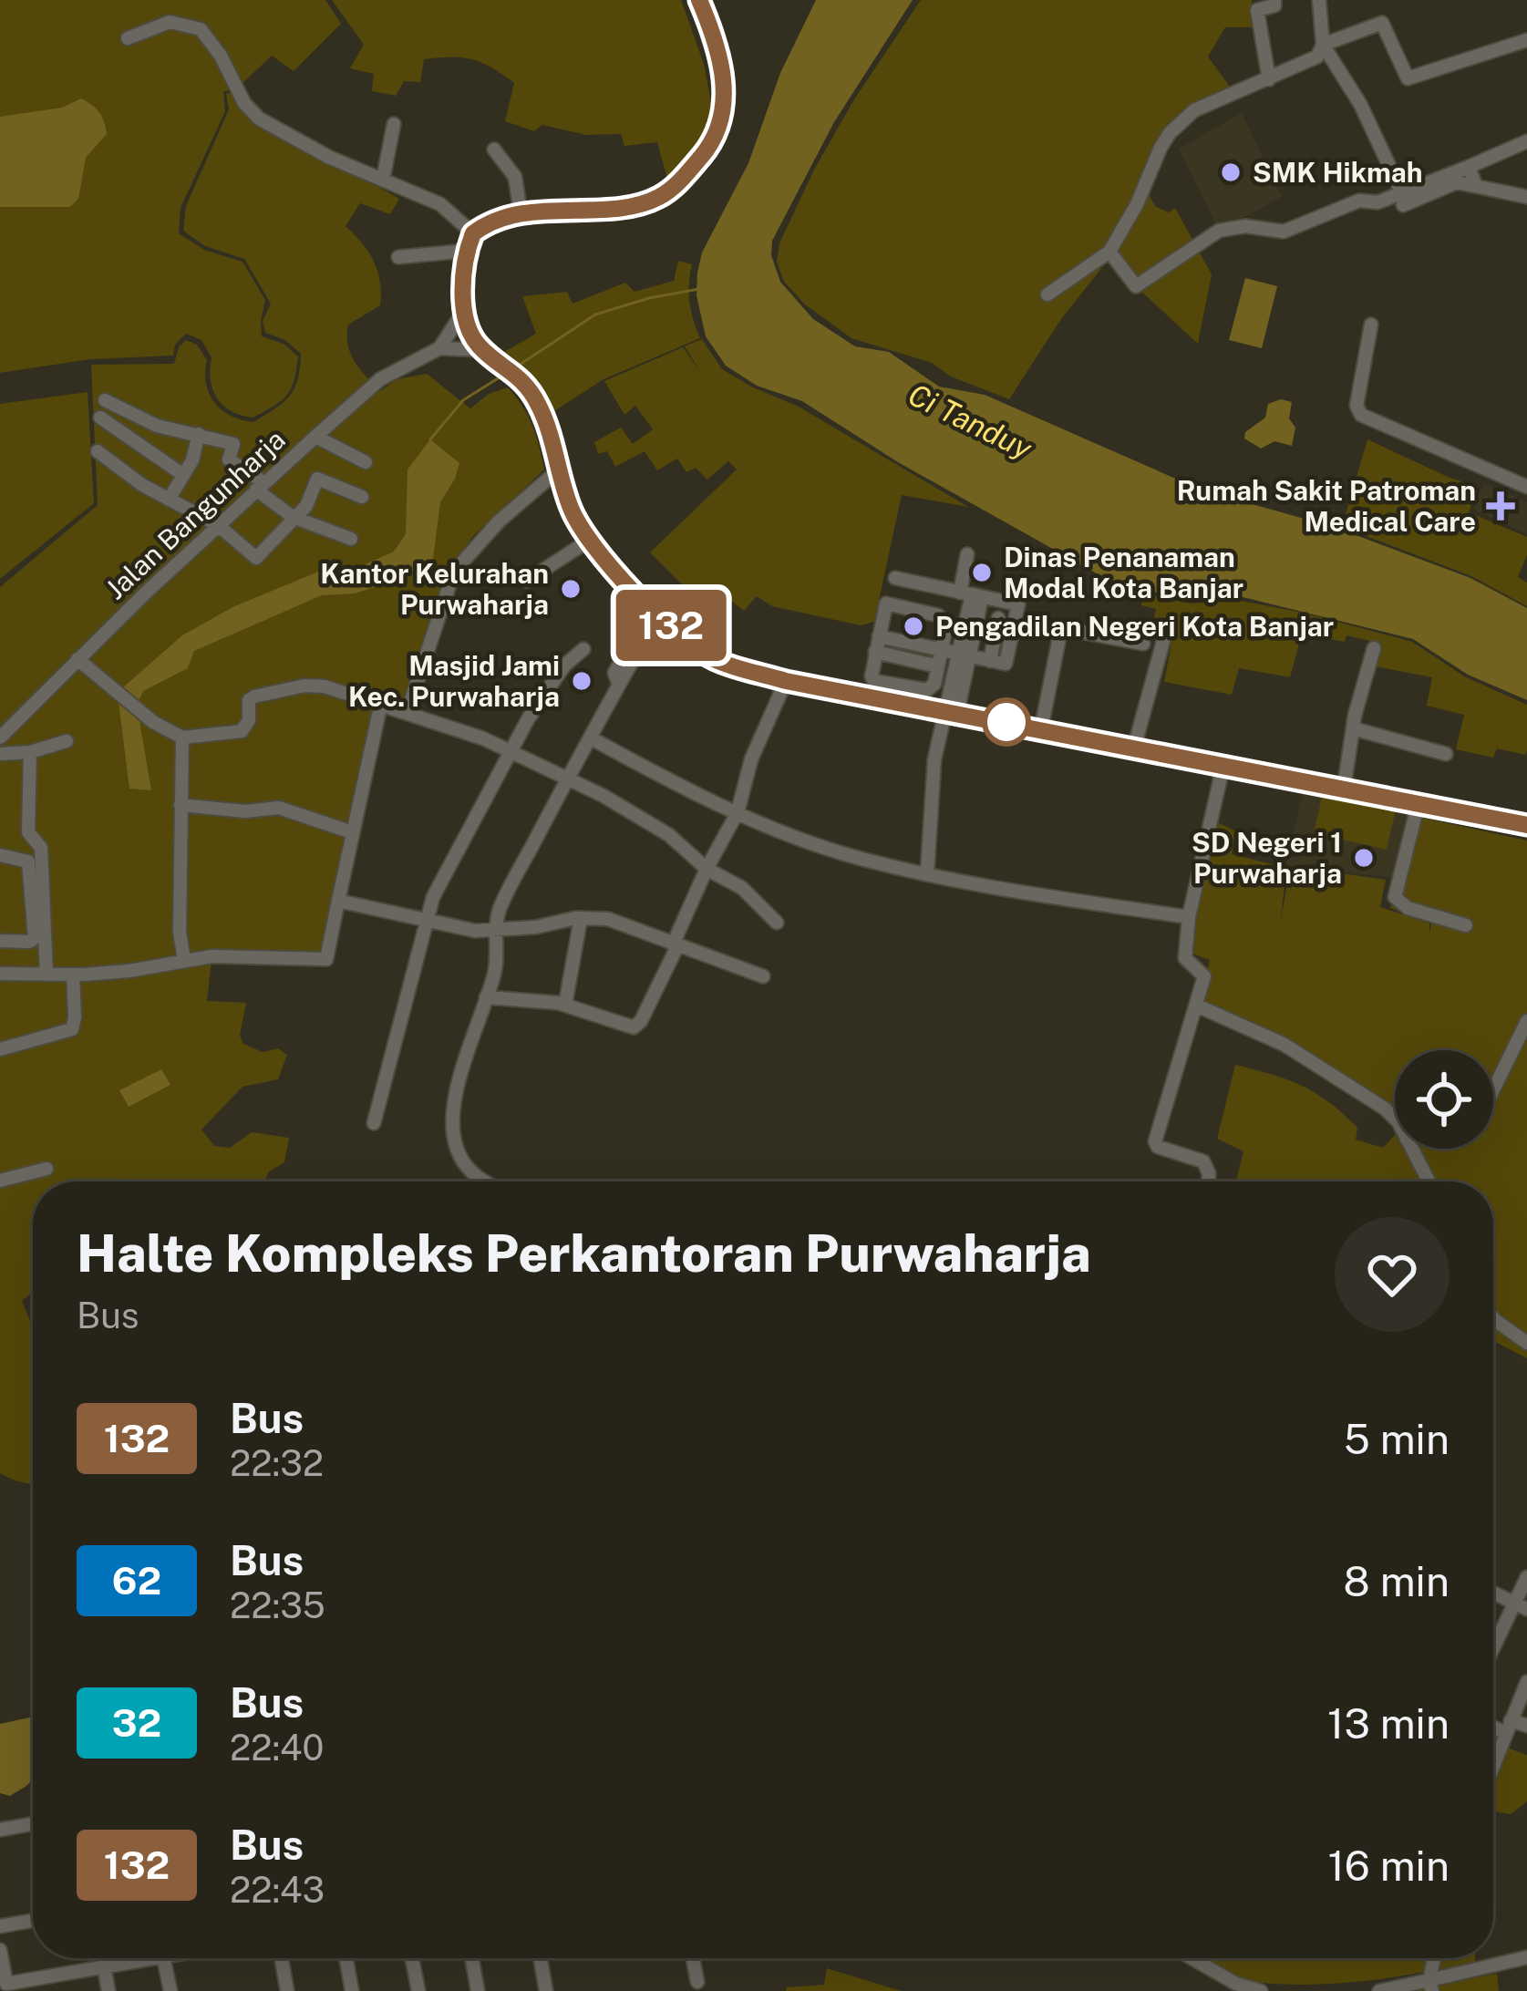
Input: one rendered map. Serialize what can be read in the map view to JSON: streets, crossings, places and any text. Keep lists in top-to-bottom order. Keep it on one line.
{"streets":{"street":["Jalan Bangunharja"]},"water":["Ci Tanduy"],"places":{"other":["SMK Hikmah","Dinas Penanaman Modal Kota Banjar","Kantor Kelurahan Purwaharja","Pengadilan Negeri Kota Banjar","Masjid Jami Kec. Purwaharja","SD Negeri 1 Purwaharja"],"health":["Rumah Sakit Patroman Medical Care"]},"lines":["bus line 132"],"page":{"on_map":"132","heading":["Halte Kompleks Perkantoran Purwaharja","Bus"],"list":[{"mark":"132","name":"Bus","note":"22:32","value":"5 min"},{"mark":"62","name":"Bus","note":"22:35","value":"8 min"},{"mark":"32","name":"Bus","note":"22:40","value":"13 min"},{"mark":"132","name":"Bus","note":"22:43","value":"16 min"}]}}
